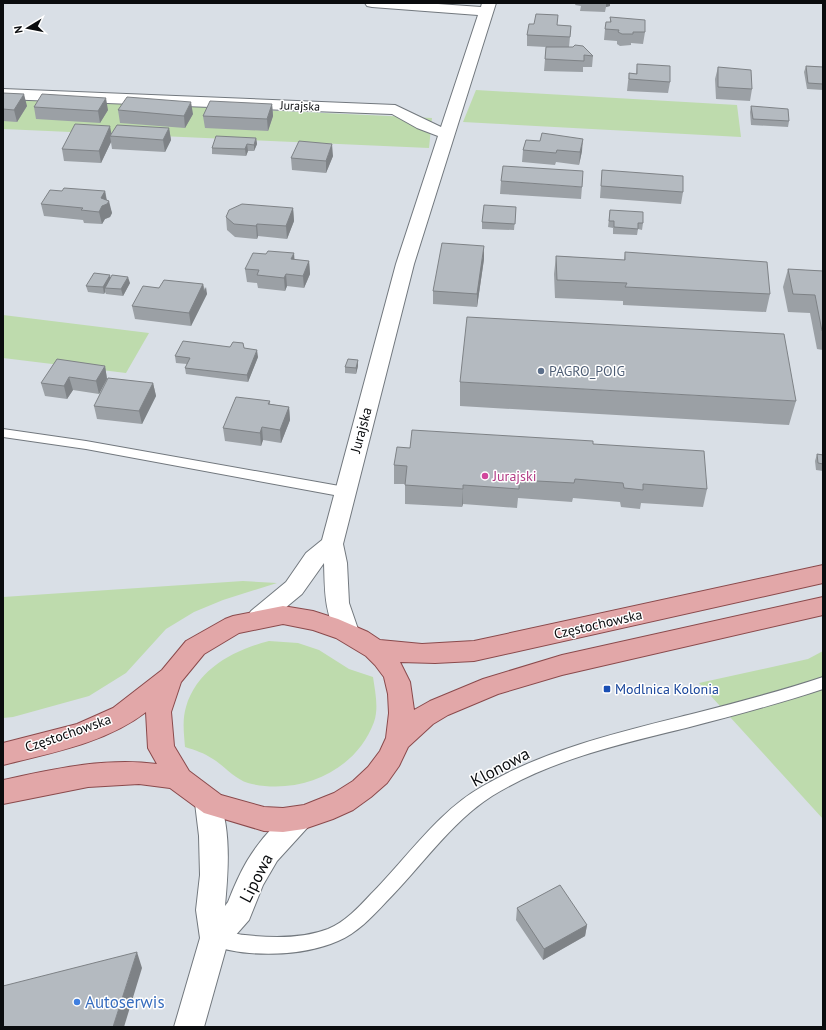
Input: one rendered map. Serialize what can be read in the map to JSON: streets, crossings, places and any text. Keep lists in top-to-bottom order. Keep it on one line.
{"streets":{"main road":["Częstochowska"],"street":["Jurajska","Lipowa"],"lane":["Klonowa"]},"crossings":[["Klonowa","Lipowa"]],"places":{"other":["PAGRO_POIG","Jurajski","Autoserwis"],"transit":["Modlnica Kolonia"]},"north":"left"}
